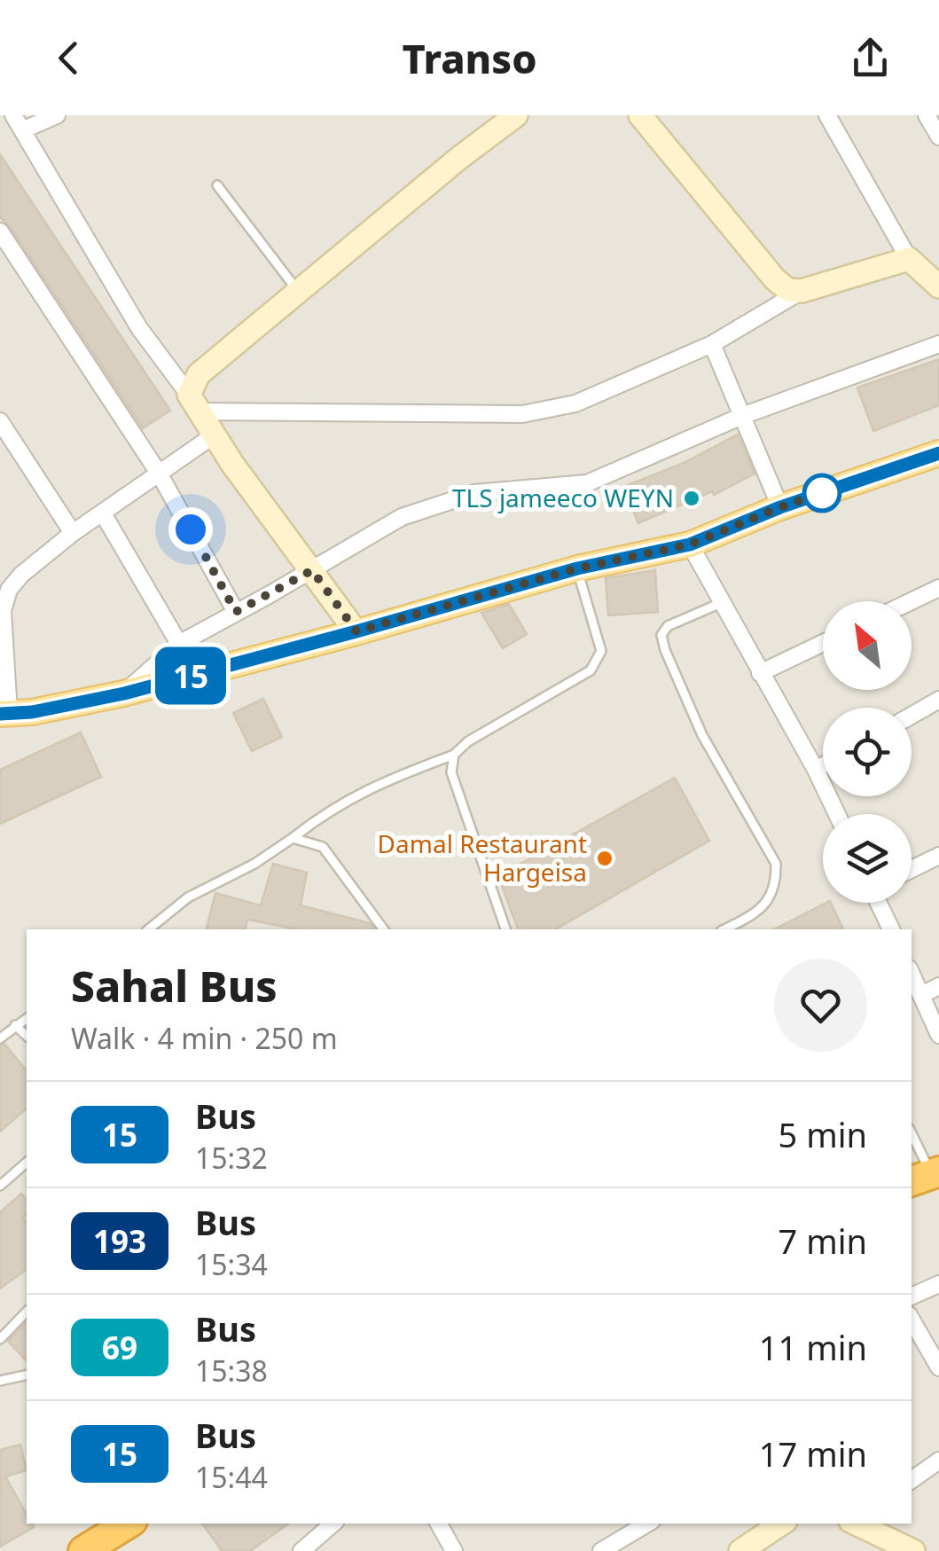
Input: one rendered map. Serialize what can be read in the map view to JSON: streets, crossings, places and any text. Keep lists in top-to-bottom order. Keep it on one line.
{"places":["TLS jameeco WEYN","Damal Restaurant Hargeisa"],"lines":["bus line 15"],"north":"top left","page":{"header":"Transo","on_map":"15","heading":["Sahal Bus","Walk · 4 min · 250 m"],"list":[{"mark":"15","name":"Bus","note":"15:32","value":"5 min"},{"mark":"193","name":"Bus","note":"15:34","value":"7 min"},{"mark":"69","name":"Bus","note":"15:38","value":"11 min"},{"mark":"15","name":"Bus","note":"15:44","value":"17 min"}]}}
